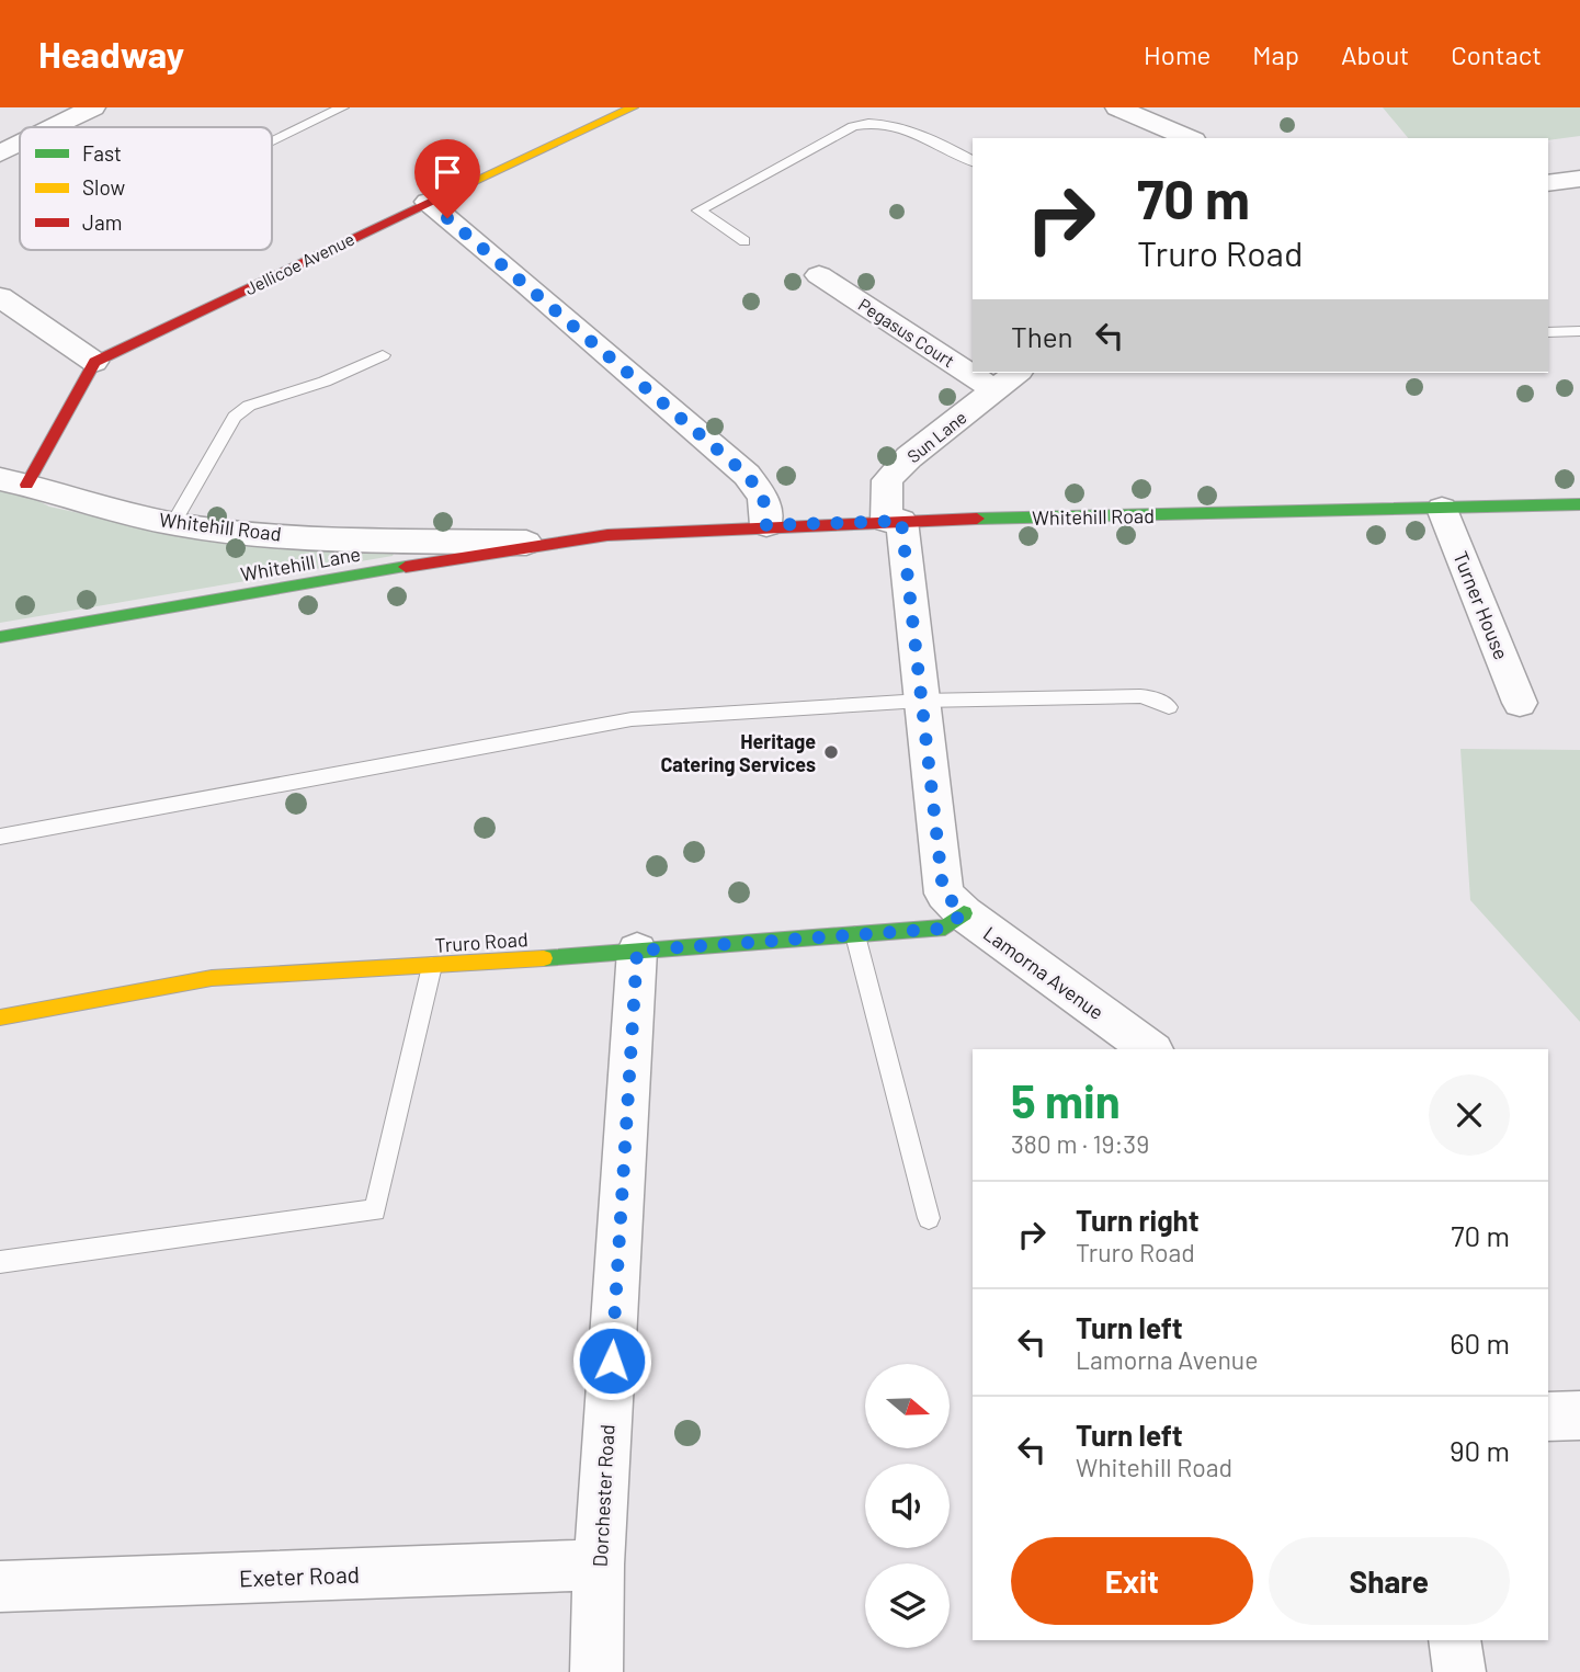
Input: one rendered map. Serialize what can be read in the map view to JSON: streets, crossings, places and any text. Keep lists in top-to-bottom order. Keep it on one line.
{"streets":{"street":["Jellicoe Avenue","Pegasus Court","Sun Lane","Whitehill Road","Whitehill Lane","Turner House","Truro Road","Lamorna Avenue","Dorchester Road","Exeter Road"]},"crossings":[["Pegasus Court","Sun Lane"],["Sun Lane","Whitehill Road"],["Sun Lane","Lamorna Avenue"],["Whitehill Road","Whitehill Lane"],["Whitehill Road","Turner House"],["Whitehill Road","Lamorna Avenue"],["Truro Road","Lamorna Avenue"],["Truro Road","Dorchester Road"],["Dorchester Road","Exeter Road"]],"places":["Heritage Catering Services"],"legend":["Fast","Slow","Jam"],"north":"right","page":{"header":"Headway","nav":["Home","Map","About","Contact"],"turn":["70 m","Truro Road"],"then":"Then","heading":["5 min","380 m · 19:39"],"list":[{"name":"Turn right","note":"Truro Road","value":"70 m"},{"name":"Turn left","note":"Lamorna Avenue","value":"60 m"},{"name":"Turn left","note":"Whitehill Road","value":"90 m"}],"buttons":["Exit","Share"]}}
